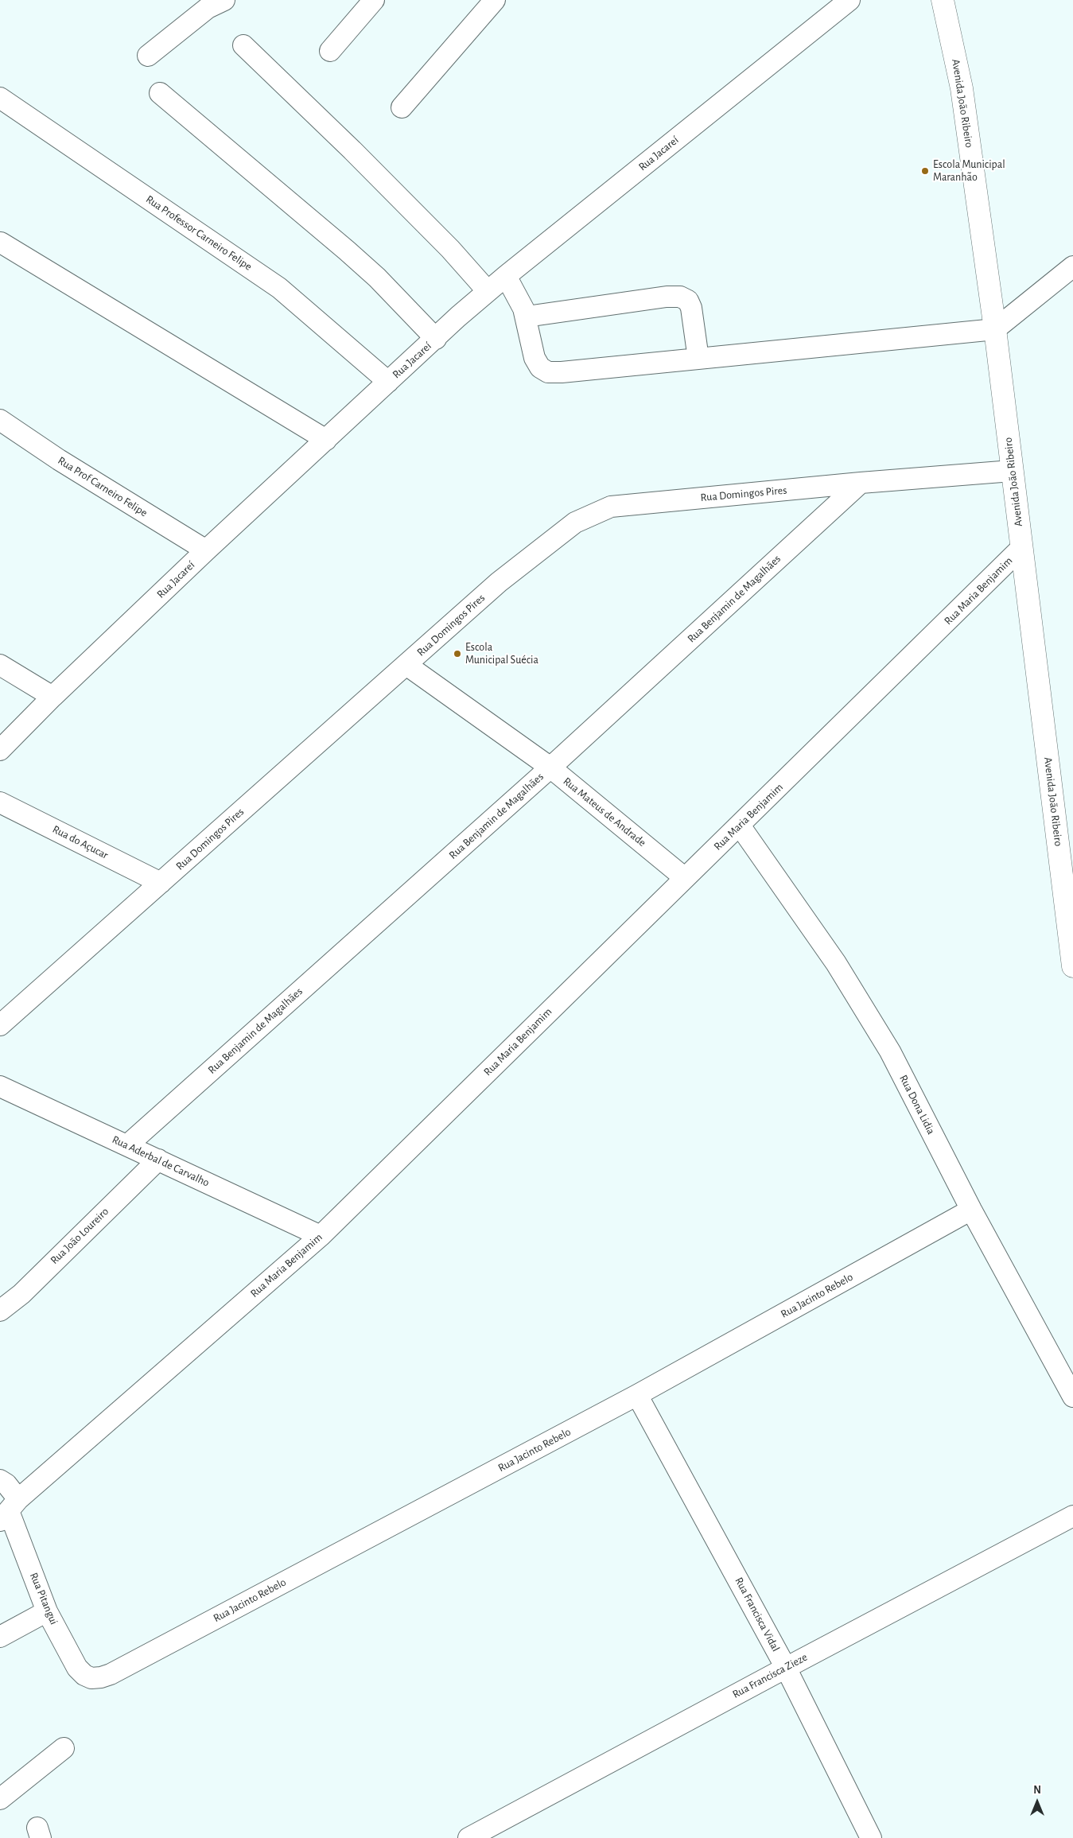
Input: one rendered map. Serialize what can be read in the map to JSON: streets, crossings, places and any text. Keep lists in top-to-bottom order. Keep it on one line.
{"streets":{"main road":["Avenida João Ribeiro"],"street":["Rua Jacareí","Rua Professor Carneiro Felipe","Rua Prof Carneiro Felipe","Rua Domingos Pires","Rua Maria Benjamim","Rua Benjamin de Magalhães","Rua Mateus de Andrade","Rua do Açucar","Rua Dona Lidia","Rua Aderbal de Carvalho","Rua João Loureiro","Rua Jacinto Rebelo","Rua Pitangui","Rua Francisca Vidal","Rua Francisca Zieze"]},"crossings":[["Avenida João Ribeiro","Rua Domingos Pires"],["Avenida João Ribeiro","Rua Maria Benjamim"],["Rua Jacareí","Rua Professor Carneiro Felipe"],["Rua Jacareí","Rua Prof Carneiro Felipe"],["Rua Domingos Pires","Rua Benjamin de Magalhães"],["Rua Domingos Pires","Rua Mateus de Andrade"],["Rua Domingos Pires","Rua do Açucar"],["Rua Maria Benjamim","Rua Mateus de Andrade"],["Rua Maria Benjamim","Rua Dona Lidia"],["Rua Maria Benjamim","Rua Aderbal de Carvalho"],["Rua Maria Benjamim","Rua Pitangui"],["Rua Benjamin de Magalhães","Rua Mateus de Andrade"],["Rua Benjamin de Magalhães","Rua Aderbal de Carvalho"],["Rua Dona Lidia","Rua Jacinto Rebelo"],["Rua Aderbal de Carvalho","Rua João Loureiro"],["Rua Jacinto Rebelo","Rua Pitangui"],["Rua Jacinto Rebelo","Rua Francisca Vidal"],["Rua Francisca Vidal","Rua Francisca Zieze"]],"places":["Escola Municipal Maranhão","Escola Municipal Suécia"],"north":"top"}
